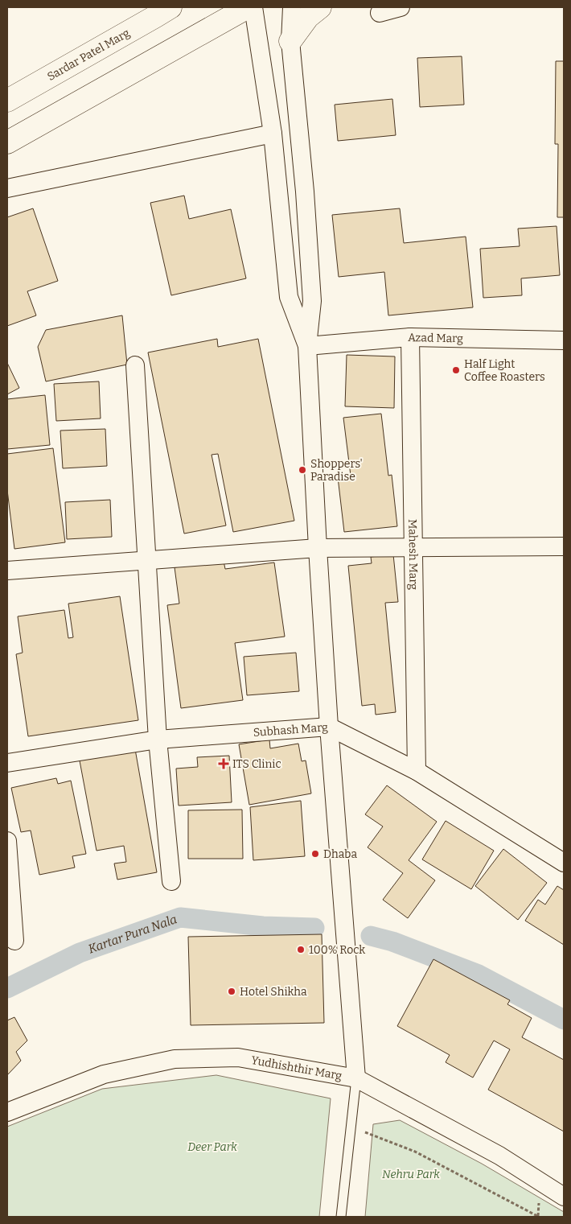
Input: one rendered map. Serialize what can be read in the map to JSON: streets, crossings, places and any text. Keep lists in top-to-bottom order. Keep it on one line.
{"streets":{"street":["Sardar Patel Marg","Azad Marg","Mahesh Marg","Subhash Marg","Yudhishthir Marg"]},"crossings":[["Azad Marg","Mahesh Marg"],["Mahesh Marg","Subhash Marg"]],"water":["Kartar Pura Nala"],"parks":["Deer Park","Nehru Park"],"places":{"other":["Half Light Coffee Roasters","Shoppers' Paradise","Dhaba","100% Rock","Hotel Shikha"],"health":["ITS Clinic"]}}
